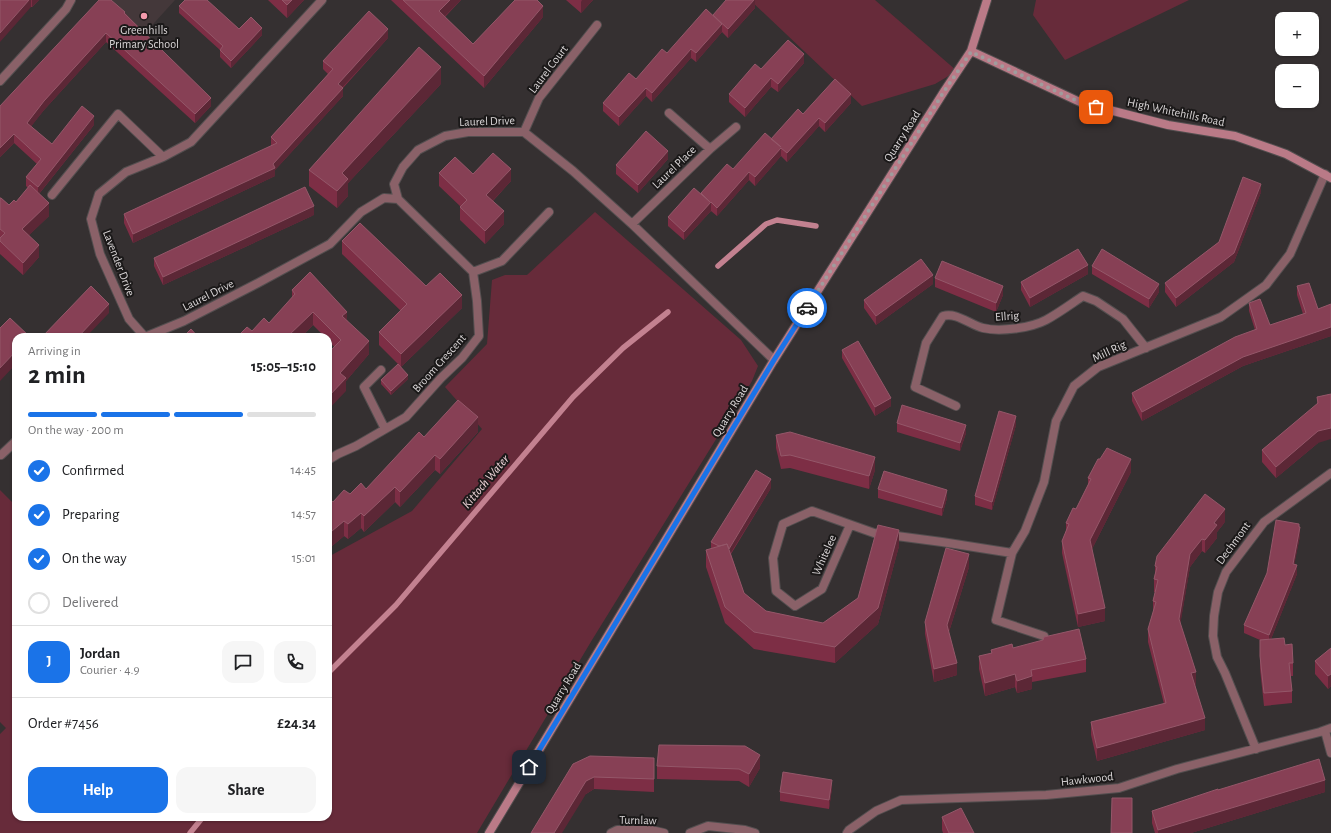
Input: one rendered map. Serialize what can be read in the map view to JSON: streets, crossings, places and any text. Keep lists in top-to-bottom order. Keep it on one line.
{"streets":{"street":["Laurel Court","High Whitehills Road","Laurel Drive","Quarry Road","Laurel Place","Lavender Drive","Ellrig","Mill Rig","Broom Crescent","Dechmont","Whitelee","Hawkwood","Turnlaw"]},"crossings":[["Laurel Court","Laurel Drive"],["High Whitehills Road","Quarry Road"],["High Whitehills Road","Mill Rig"],["Laurel Drive","Quarry Road"],["Laurel Drive","Laurel Place"],["Ellrig","Mill Rig"],["Mill Rig","Whitelee"],["Dechmont","Hawkwood"]],"water":["Kittoch Water"],"places":["Greenhills Primary School"],"page":{"map_buttons":["+","−"],"heading":["2 min","Arriving in","15:05–15:10"],"panel":["Jordan","Courier · 4.9","Order #7456","£24.34"],"bar":"On the way · 200 m","list":[["Confirmed","14:45"],["Preparing","14:57"],["On the way","15:01"],"Delivered"],"round":"J","buttons":["Help","Share"]}}
